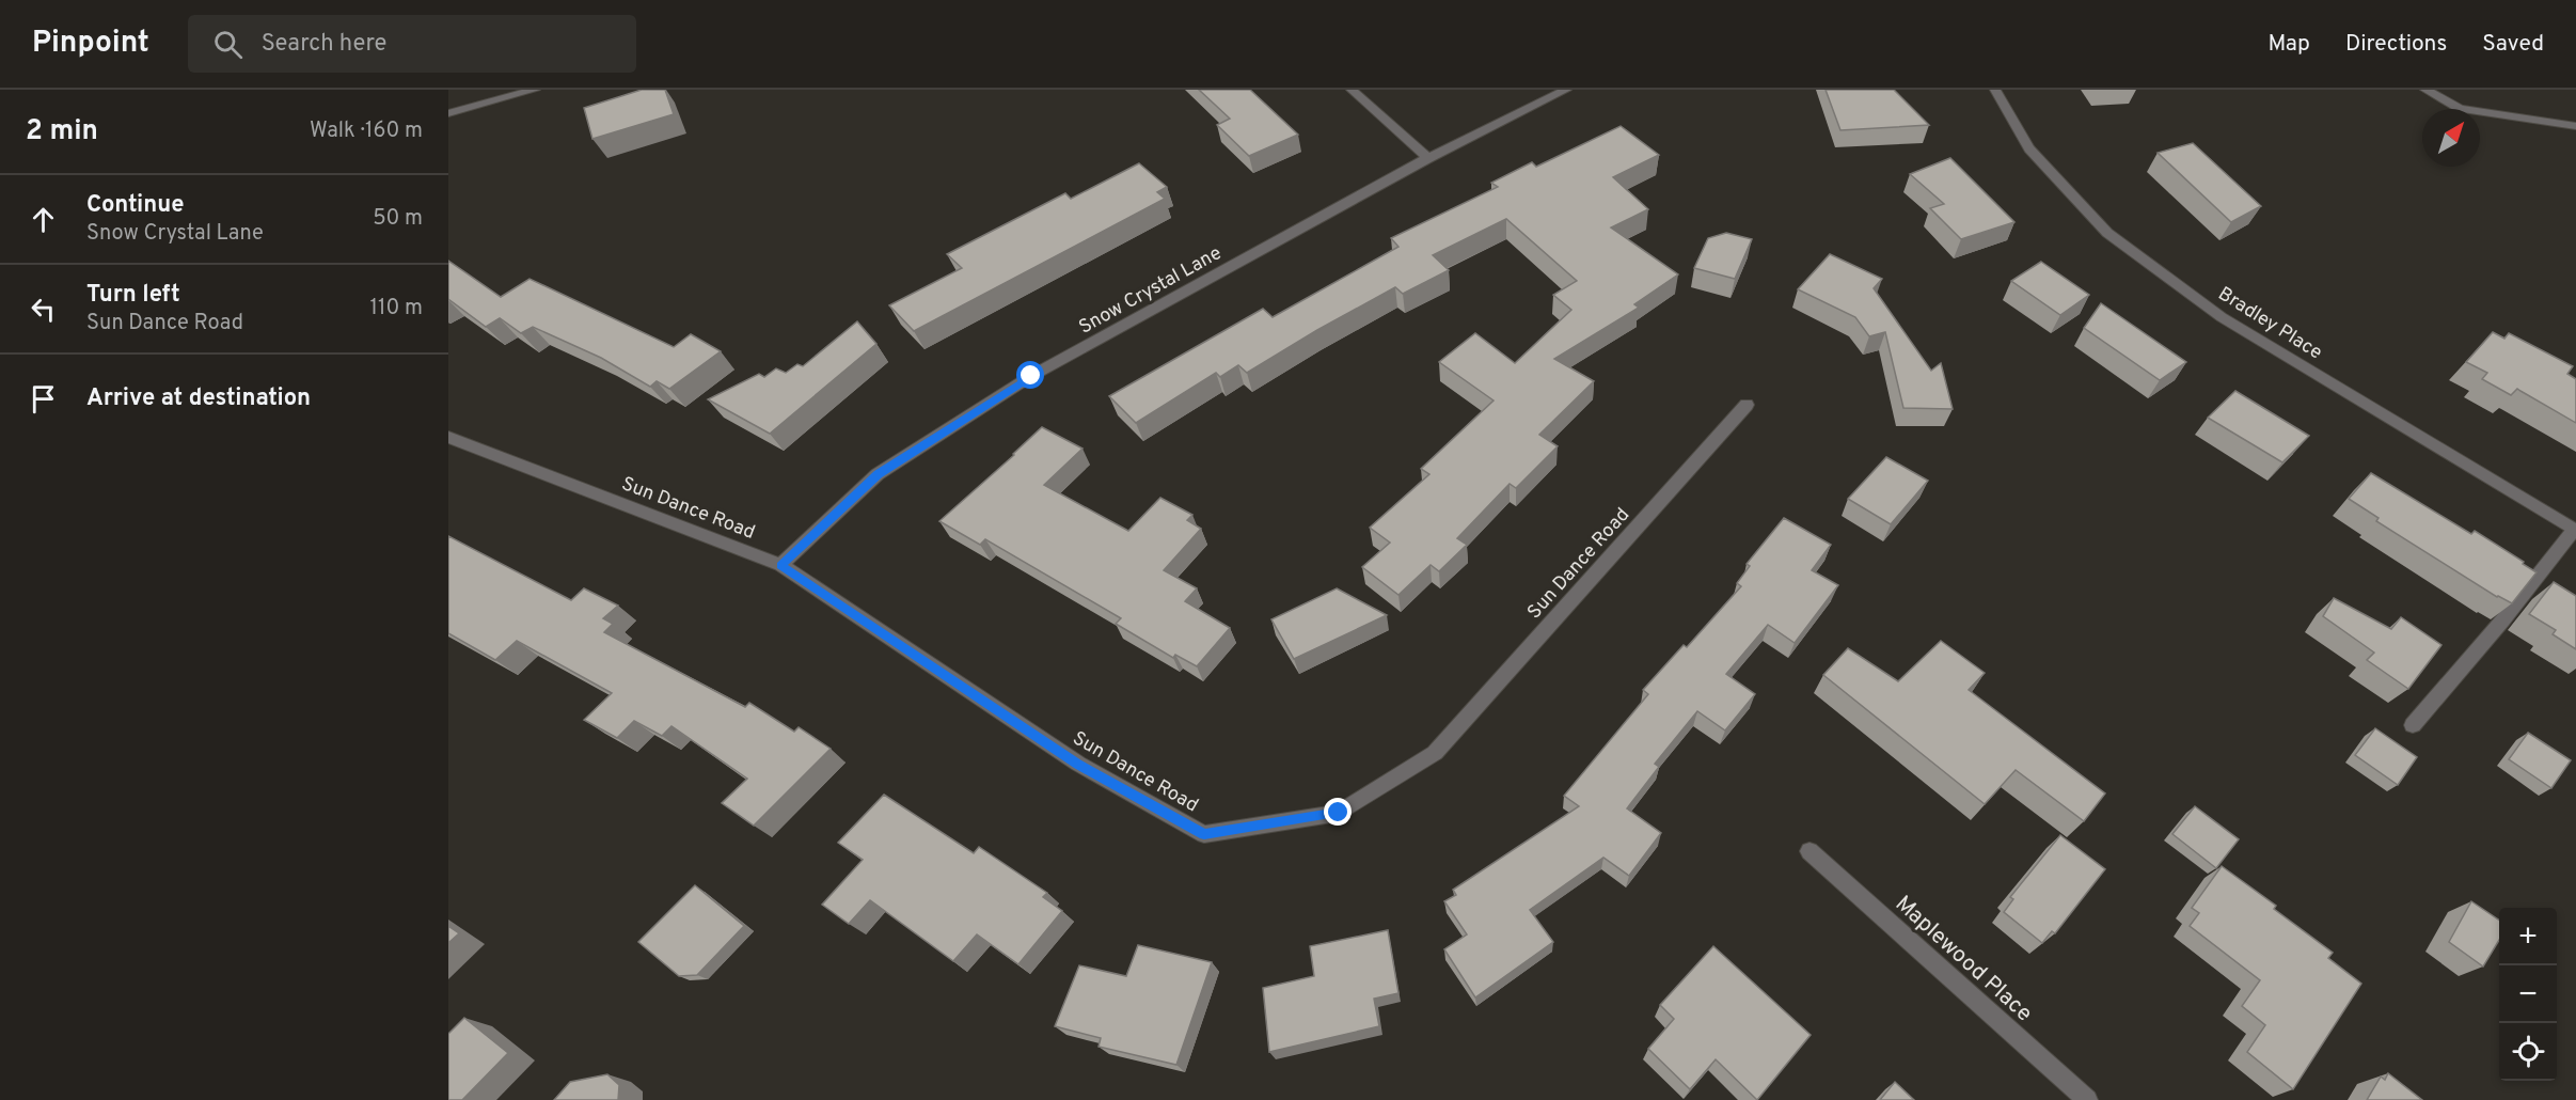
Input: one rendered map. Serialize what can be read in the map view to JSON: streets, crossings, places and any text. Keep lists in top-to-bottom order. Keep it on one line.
{"streets":{"street":["Snow Crystal Lane","Bradley Place","Sun Dance Road","Maplewood Place"]},"crossings":[["Snow Crystal Lane","Sun Dance Road"]],"north":"top right","page":{"header":"Pinpoint","search":"Search here","nav":["Map","Directions","Saved"],"heading":["2 min","Walk · 160 m"],"list":[["Continue","Snow Crystal Lane","50 m"],["Turn left","Sun Dance Road","110 m"],"Arrive at destination"],"map_buttons":["+","−"]}}
